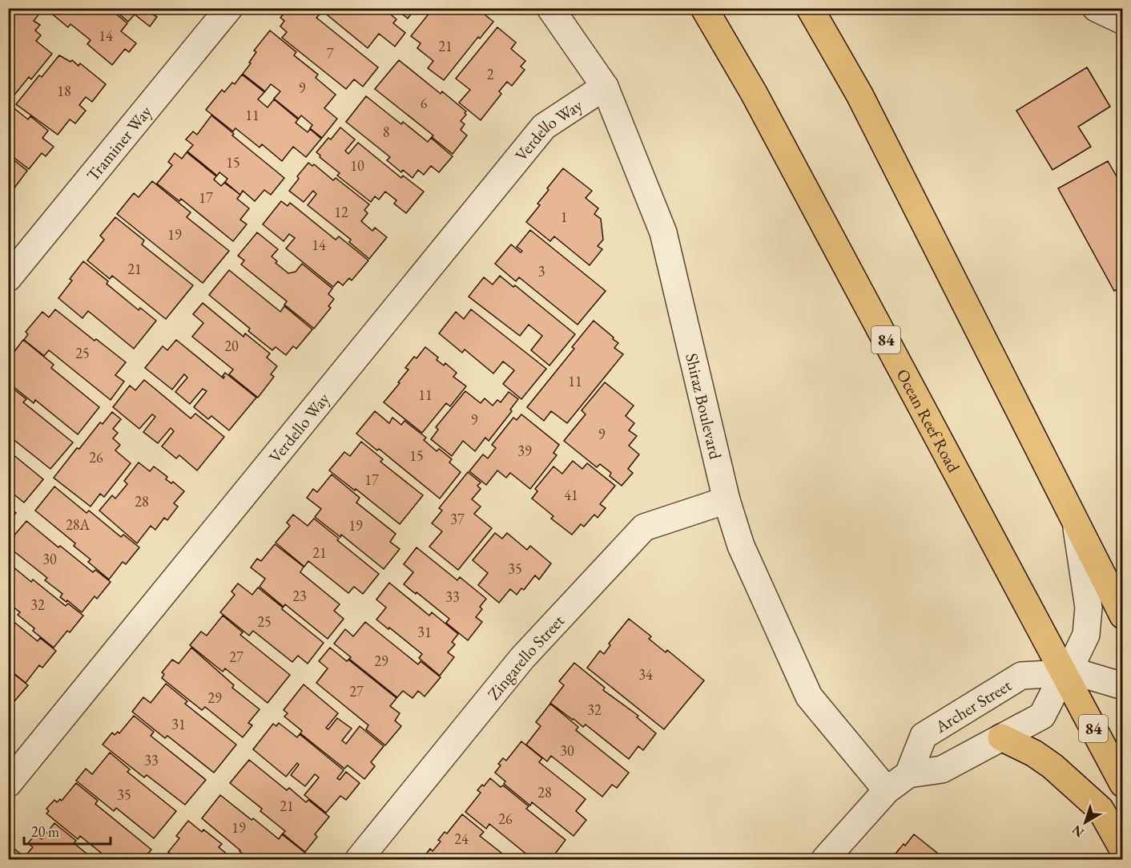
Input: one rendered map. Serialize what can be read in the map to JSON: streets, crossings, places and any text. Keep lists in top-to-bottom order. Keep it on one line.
{"streets":{"main road":["84","Ocean Reef Road"],"street":["Verdello Way","Traminer Way","Shiraz Boulevard","Zingarello Street","Archer Street"]},"crossings":[["Verdello Way","Shiraz Boulevard"],["Shiraz Boulevard","Zingarello Street"],["Ocean Reef Road","Archer Street"]],"house_numbers":["14","21","7","2","9","18","6","11","8","15","10","17","12","1","19","14","21","3","20","25","11","11","9","9","39","15","26","17","41","28","37","28A","19","21","30","35","23","33","32","25","31","27","29","34","27","29","32","31","30","33","28","35","21","26","19","24"],"scale_bar":"20 m","north":"bottom left"}
